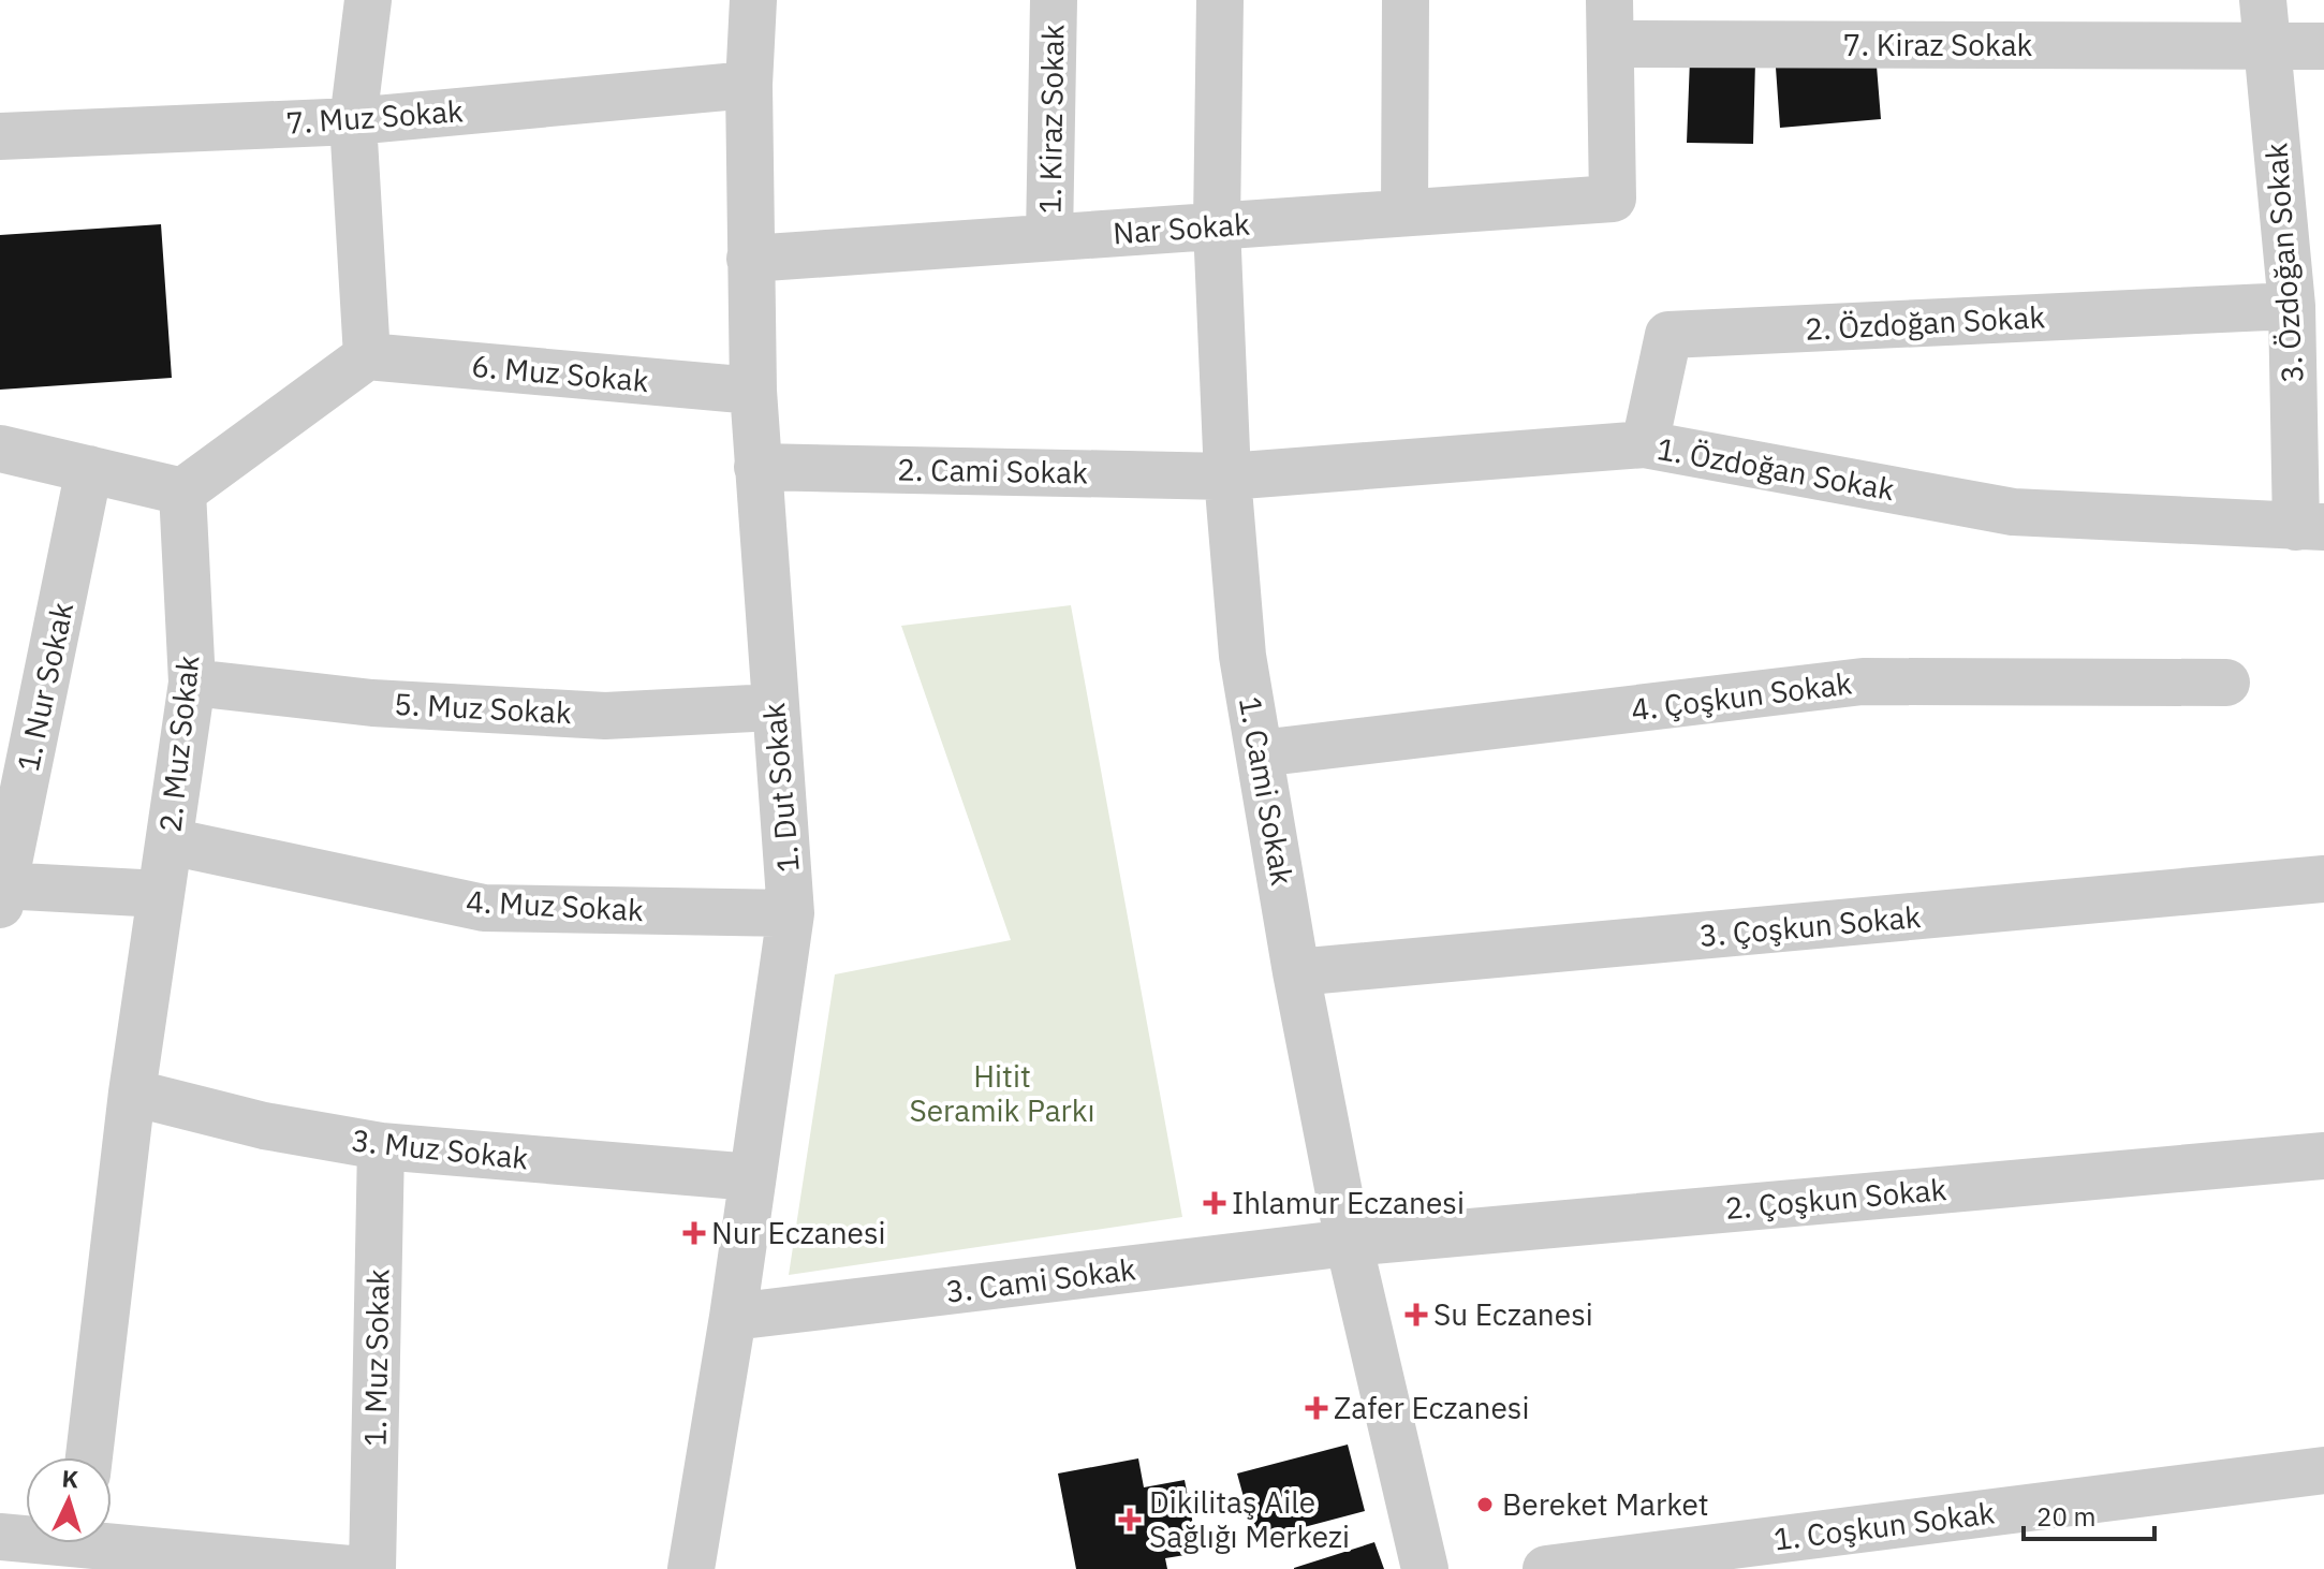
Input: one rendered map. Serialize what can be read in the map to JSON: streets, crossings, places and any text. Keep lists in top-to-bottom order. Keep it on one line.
{"streets":{"street":["7. Kiraz Sokak","7. Muz Sokak","1. Kiraz Sokak","Nar Sokak","3. Özdoğan Sokak","2. Özdoğan Sokak","6. Muz Sokak","1. Özdoğan Sokak","2. Cami Sokak","1. Nur Sokak","4. Çoşkun Sokak","5. Muz Sokak","2. Muz Sokak","1. Dut Sokak","1. Cami Sokak","4. Muz Sokak","3. Çoşkun Sokak","3. Muz Sokak","2. Çoşkun Sokak","3. Cami Sokak","1. Muz Sokak","1. Coşkun Sokak"]},"crossings":[["7. Kiraz Sokak","Nar Sokak"],["7. Kiraz Sokak","3. Özdoğan Sokak"],["7. Muz Sokak","1. Dut Sokak"],["1. Kiraz Sokak","Nar Sokak"],["Nar Sokak","1. Dut Sokak"],["Nar Sokak","1. Cami Sokak"],["3. Özdoğan Sokak","2. Özdoğan Sokak"],["3. Özdoğan Sokak","1. Özdoğan Sokak"],["2. Özdoğan Sokak","1. Özdoğan Sokak"],["6. Muz Sokak","1. Dut Sokak"],["1. Özdoğan Sokak","2. Cami Sokak"],["1. Özdoğan Sokak","1. Cami Sokak"],["2. Cami Sokak","1. Dut Sokak"],["2. Cami Sokak","1. Cami Sokak"],["4. Çoşkun Sokak","1. Cami Sokak"],["5. Muz Sokak","2. Muz Sokak"],["5. Muz Sokak","1. Dut Sokak"],["2. Muz Sokak","4. Muz Sokak"],["2. Muz Sokak","3. Muz Sokak"],["1. Dut Sokak","4. Muz Sokak"],["1. Dut Sokak","3. Muz Sokak"],["1. Dut Sokak","3. Cami Sokak"],["1. Cami Sokak","3. Çoşkun Sokak"],["1. Cami Sokak","2. Çoşkun Sokak"],["1. Cami Sokak","3. Cami Sokak"],["3. Muz Sokak","1. Muz Sokak"],["2. Çoşkun Sokak","3. Cami Sokak"]],"parks":["Hitit Seramik Parkı"],"places":{"health":["Ihlamur Eczanesi","Nur Eczanesi","Su Eczanesi","Zafer Eczanesi","Dikilitaş Aile Sağlığı Merkezi"],"other":["Bereket Market"]},"scale_bar":"20 m","north":"top"}
